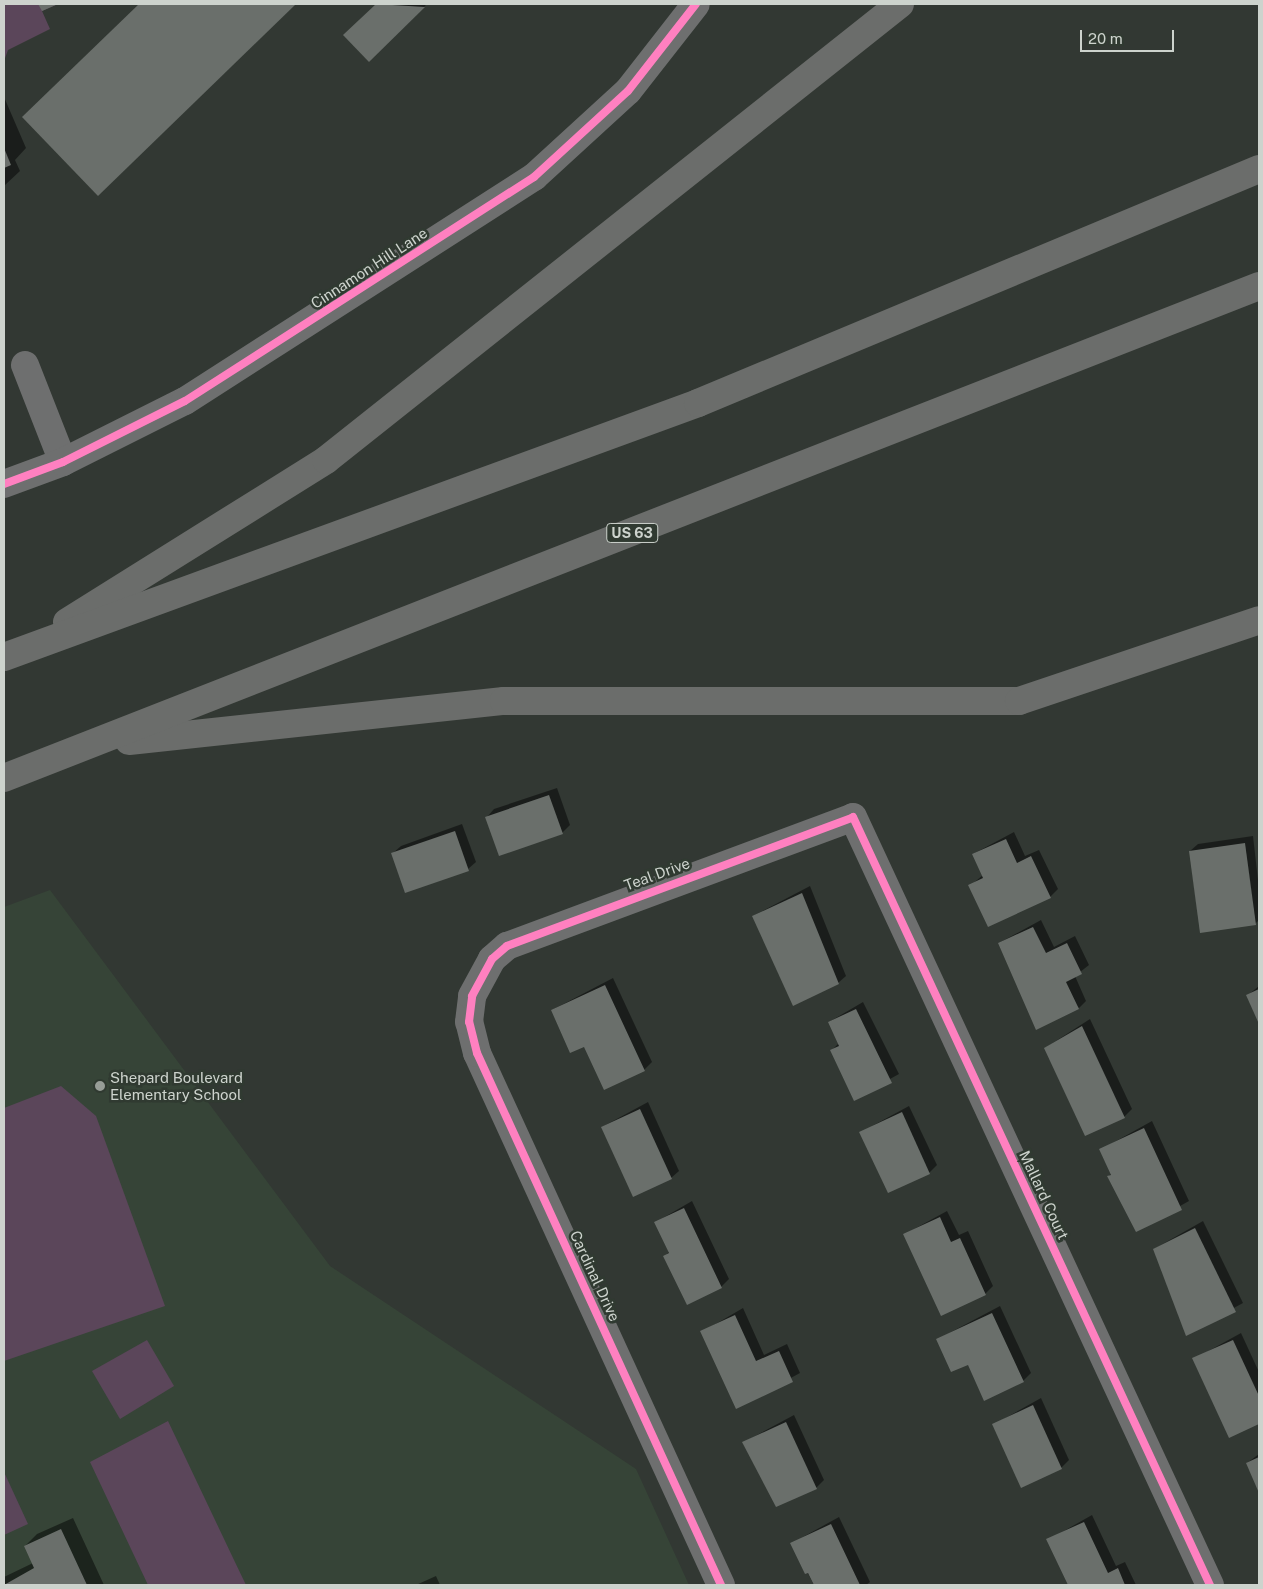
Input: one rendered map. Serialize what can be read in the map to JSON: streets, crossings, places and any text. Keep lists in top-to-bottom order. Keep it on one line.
{"streets":{"highway":["US 63"],"street":["Cinnamon Hill Lane","Teal Drive","Mallard Court","Cardinal Drive"]},"crossings":[["Teal Drive","Mallard Court"],["Teal Drive","Cardinal Drive"]],"places":["Shepard Boulevard Elementary School"],"scale_bar":"20 m"}
